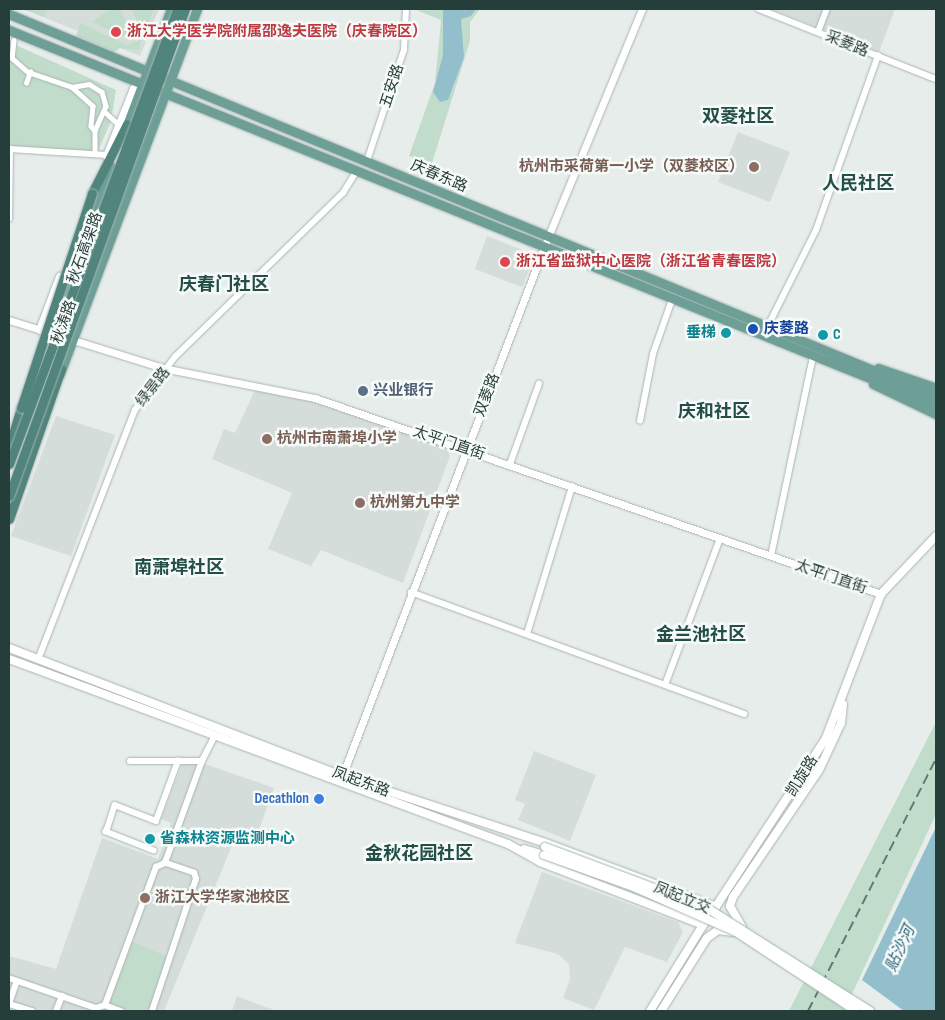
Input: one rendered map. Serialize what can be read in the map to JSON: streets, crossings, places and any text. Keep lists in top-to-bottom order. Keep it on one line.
{"streets":{"highway":["秋石高架路"],"main road":["庆春东路","秋涛路","凯旋路","凤起东路","凤起立交"],"street":["采菱路","五安路","绿景路","双菱路","太平门直街"]},"crossings":[["五安路","庆春东路"],["庆春东路","秋涛路"],["庆春东路","绿景路"],["庆春东路","双菱路"],["秋涛路","太平门直街"],["绿景路","太平门直街"],["绿景路","凤起东路"],["双菱路","太平门直街"],["双菱路","凤起东路"],["太平门直街","凯旋路"],["凯旋路","凤起东路"],["凤起东路","凤起立交"]],"districts":["双菱社区","人民社区","庆春门社区","庆和社区","南萧埠社区","金兰池社区","金秋花园社区"],"water":["贴沙河"],"places":["浙江大学医学院附属邵逸夫医院（庆春院区）","杭州市采荷第一小学（双菱校区）","浙江省监狱中心医院（浙江省青春医院）","庆菱路","垂梯","C","兴业银行","杭州市南萧埠小学","杭州第九中学","Decathlon","省森林资源监测中心","浙江大学华家池校区"]}
